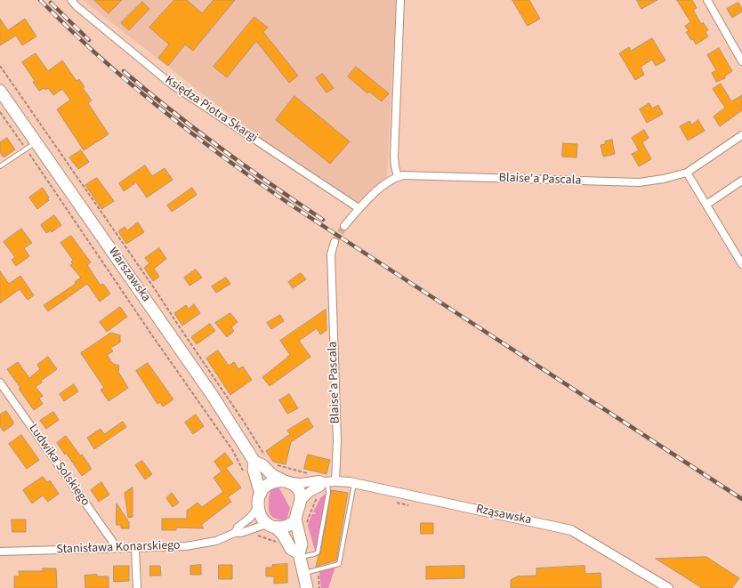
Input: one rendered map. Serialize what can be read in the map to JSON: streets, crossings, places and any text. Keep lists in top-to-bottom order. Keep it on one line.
{"streets":{"main road":["Warszawska"],"street":["Księdza Piotra Skargi","Blaise'a Pascala","Ludwika Solskiego","Rząsawska","Stanisława Konarskiego"]},"crossings":[["Księdza Piotra Skargi","Blaise'a Pascala"],["Blaise'a Pascala","Rząsawska"],["Warszawska","Rząsawska"],["Warszawska","Stanisława Konarskiego"],["Ludwika Solskiego","Stanisława Konarskiego"],["Rząsawska","Stanisława Konarskiego"]]}
